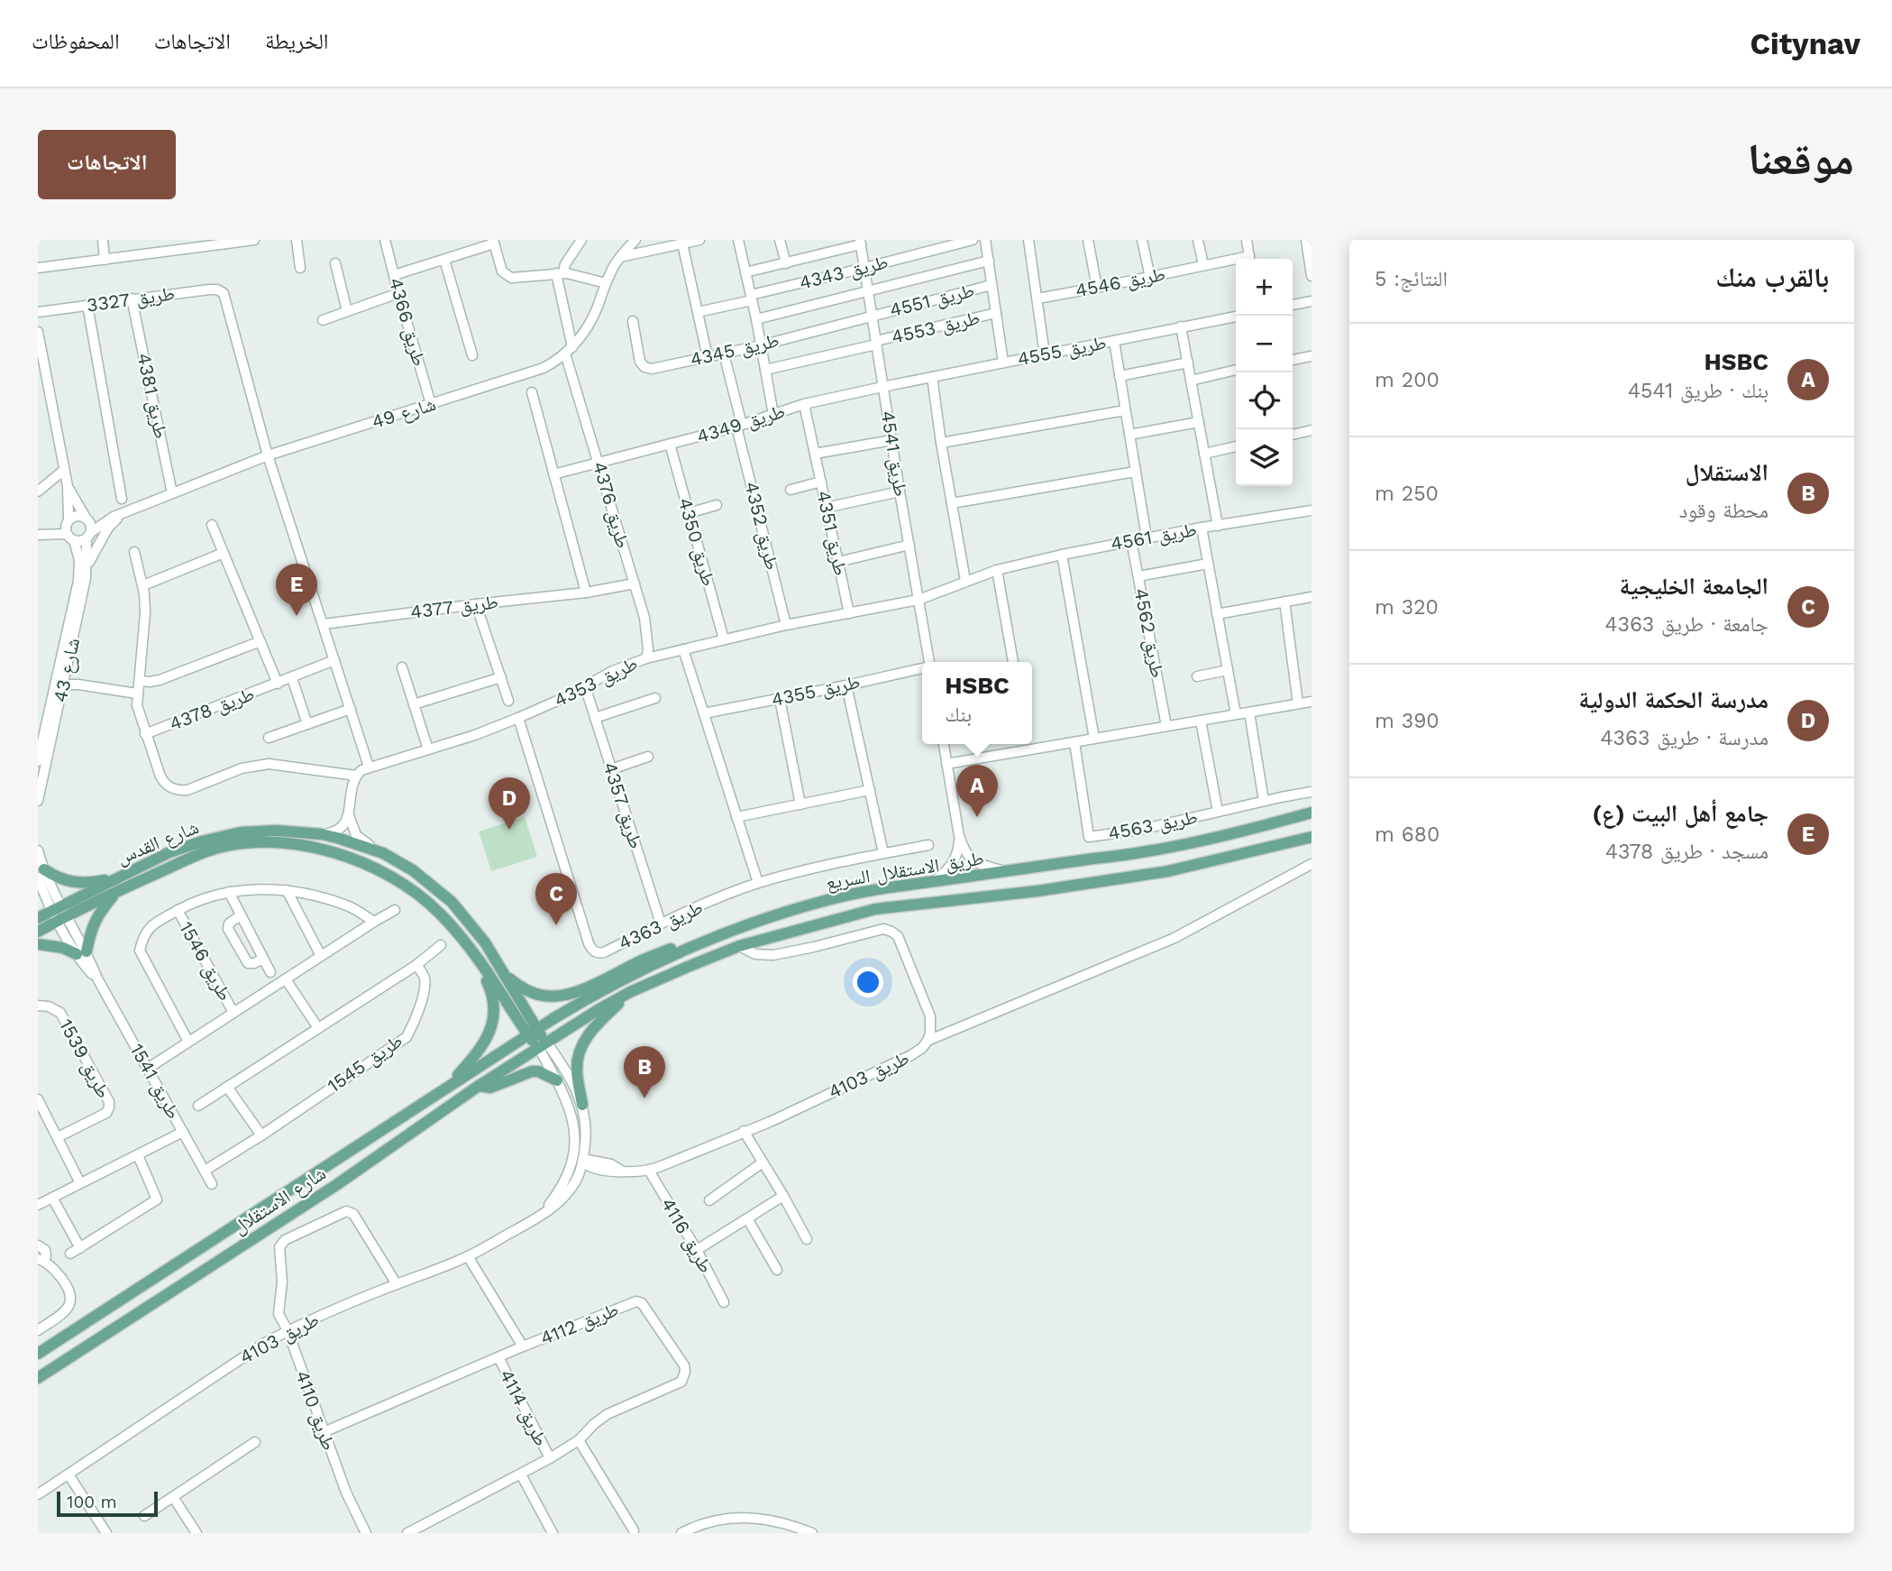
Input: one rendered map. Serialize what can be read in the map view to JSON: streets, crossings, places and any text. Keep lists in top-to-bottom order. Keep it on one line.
{"streets":{"main road":["شارع القدس","طريق الاستقلال السريع","شارع الاستقلال"],"street":["طريق 4343","طريق 4546","طريق 3327","طريق 4551","طريق 4366","طريق 4553","طريق 4345","طريق 4555","طريق 4381","شارع 49","طريق 4349","طريق 4541","طريق 4376","طريق 4352","طريق 4351","طريق 4561","طريق 4350","طريق 4377","طريق 4562","شارع 43","طريق 4353","طريق 4355","طريق 4378","طريق 4357","طريق 4563","طريق 4363","طريق 1546","طريق 1539","طريق 1545","طريق 4103","طريق 1541","طريق 4116","طريق 4112","طريق 4114","طريق 4110"]},"crossings":[["طريق 4343","طريق 4551"],["طريق 4343","طريق 4541"],["طريق 3327","طريق 4381"],["طريق 3327","شارع 49"],["طريق 4551","طريق 4345"],["طريق 4551","طريق 4541"],["طريق 4366","شارع 49"],["طريق 4553","طريق 4541"],["طريق 4345","طريق 4541"],["طريق 4345","طريق 4352"],["طريق 4555","طريق 4349"],["طريق 4555","طريق 4541"],["طريق 4381","شارع 49"],["شارع 49","طريق 4376"],["شارع 49","شارع 43"],["طريق 4349","طريق 4541"],["طريق 4349","طريق 4376"],["طريق 4349","طريق 4352"],["طريق 4349","طريق 4351"],["طريق 4349","طريق 4350"],["طريق 4541","طريق 4561"],["طريق 4541","طريق 4353"],["طريق 4376","طريق 4377"],["طريق 4376","طريق 4353"],["طريق 4352","طريق 4353"],["طريق 4351","طريق 4353"],["طريق 4561","طريق 4562"],["طريق 4561","طريق 4353"],["طريق 4350","طريق 4353"],["طريق 4353","طريق 4357"],["طريق 4353","طريق 4363"],["طريق 4357","طريق 4363"],["شارع القدس","طريق الاستقلال السريع"],["شارع القدس","طريق 4103"],["شارع القدس","طريق 1541"],["شارع القدس","شارع الاستقلال"],["طريق الاستقلال السريع","طريق 4103"],["طريق الاستقلال السريع","شارع الاستقلال"],["طريق 1546","طريق 1541"],["طريق 1545","طريق 1541"],["طريق 4103","شارع الاستقلال"],["طريق 4103","طريق 4116"],["طريق 4103","طريق 4110"],["طريق 4112","طريق 4114"],["طريق 4112","طريق 4110"]],"scale_bar":"100 m","page":{"header":"Citynav","nav":["الخريطة","الاتجاهات","المحفوظات"],"title":"موقعنا","buttons":"الاتجاهات","heading":["بالقرب منك","النتائج: 5"],"map_buttons":["+","−"],"list":[{"mark":"A","name":"HSBC","note":"بنك · طريق 4541","value":"200 m"},{"mark":"B","name":"الاستقلال","note":"محطة وقود","value":"250 m"},{"mark":"C","name":"الجامعة الخليجية","note":"جامعة · طريق 4363","value":"320 m"},{"mark":"D","name":"مدرسة الحكمة الدولية","note":"مدرسة · طريق 4363","value":"390 m"},{"mark":"E","name":"جامع أهل البيت (ع)","note":"مسجد · طريق 4378","value":"680 m"}],"pins":["E","A","D","C","B"],"popup":["HSBC","بنك"],"scale":"100 m"}}
